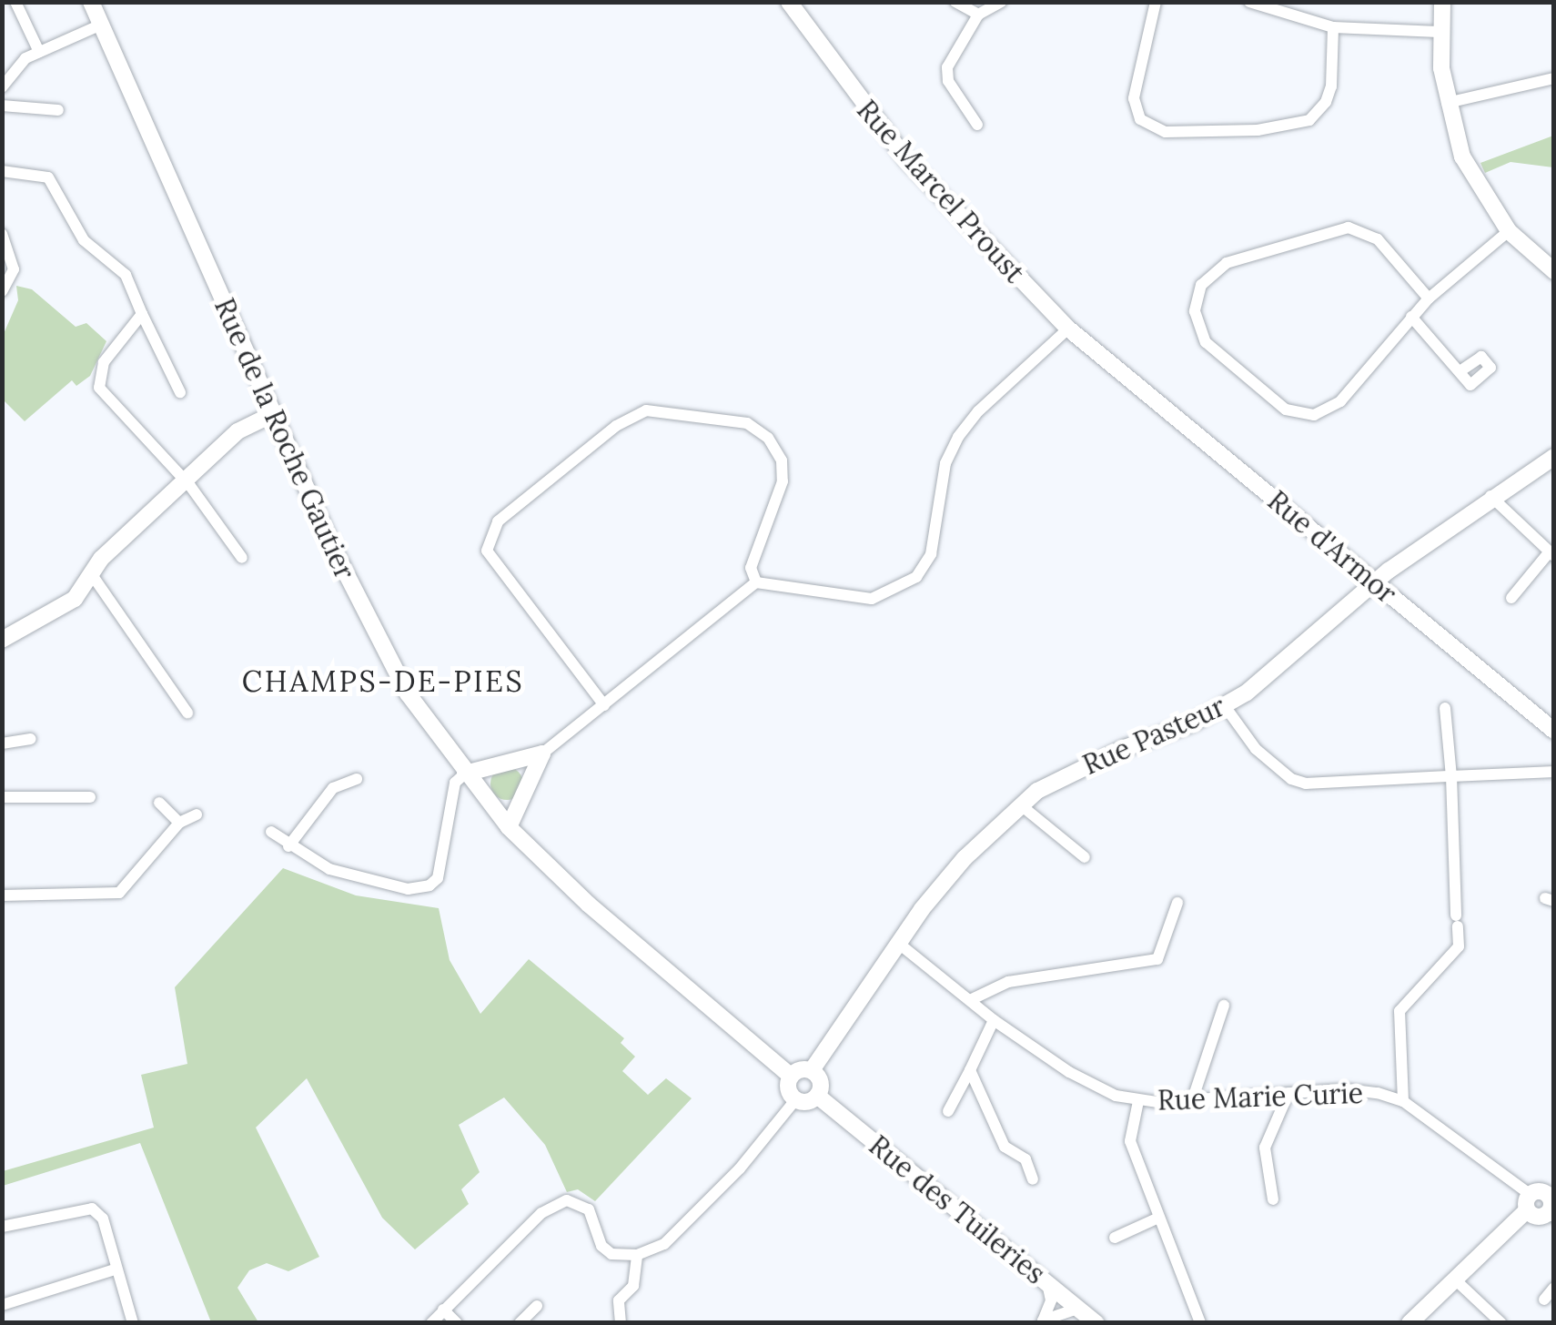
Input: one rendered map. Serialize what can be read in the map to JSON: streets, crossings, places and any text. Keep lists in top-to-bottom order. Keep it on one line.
{"streets":{"street":["Rue Marcel Proust","Rue de la Roche Gautier","Rue d'Armor","Rue Pasteur","Rue Marie Curie","Rue des Tuileries"]},"crossings":[["Rue Marcel Proust","Rue d'Armor"],["Rue de la Roche Gautier","Rue Pasteur"],["Rue de la Roche Gautier","Rue des Tuileries"],["Rue d'Armor","Rue Pasteur"],["Rue Pasteur","Rue Marie Curie"],["Rue Pasteur","Rue des Tuileries"]],"districts":["CHAMPS-DE-PIES"]}
